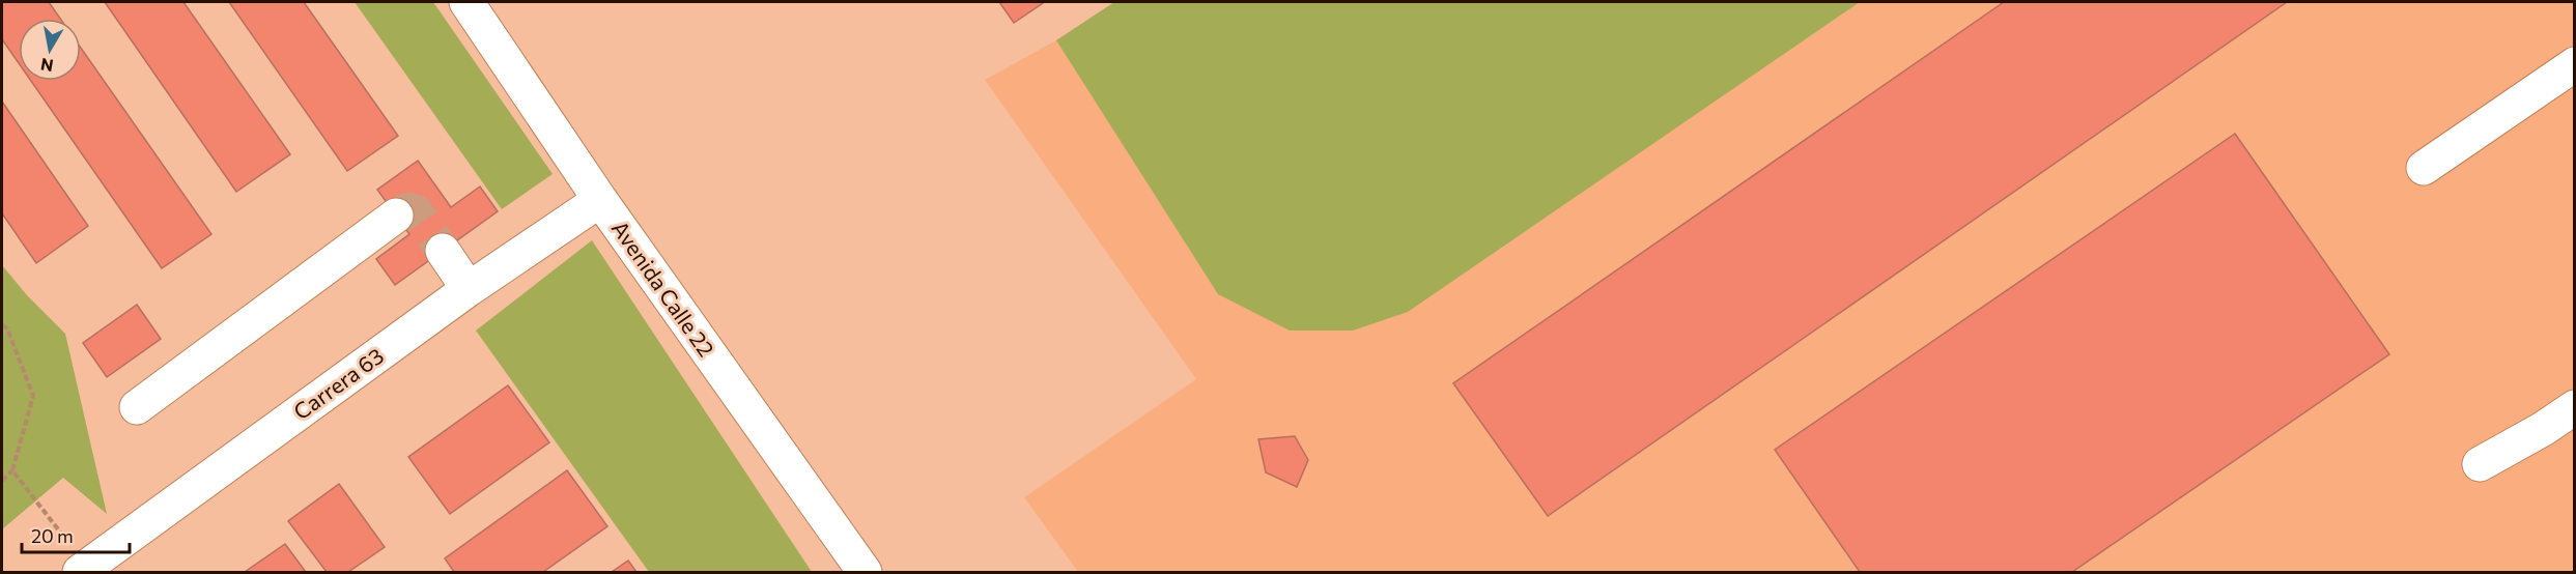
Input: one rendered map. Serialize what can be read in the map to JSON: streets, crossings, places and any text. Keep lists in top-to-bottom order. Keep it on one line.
{"streets":{"street":["Avenida Calle 22","Carrera 63"]},"crossings":[["Avenida Calle 22","Carrera 63"]],"scale_bar":"20 m","north":"bottom"}
